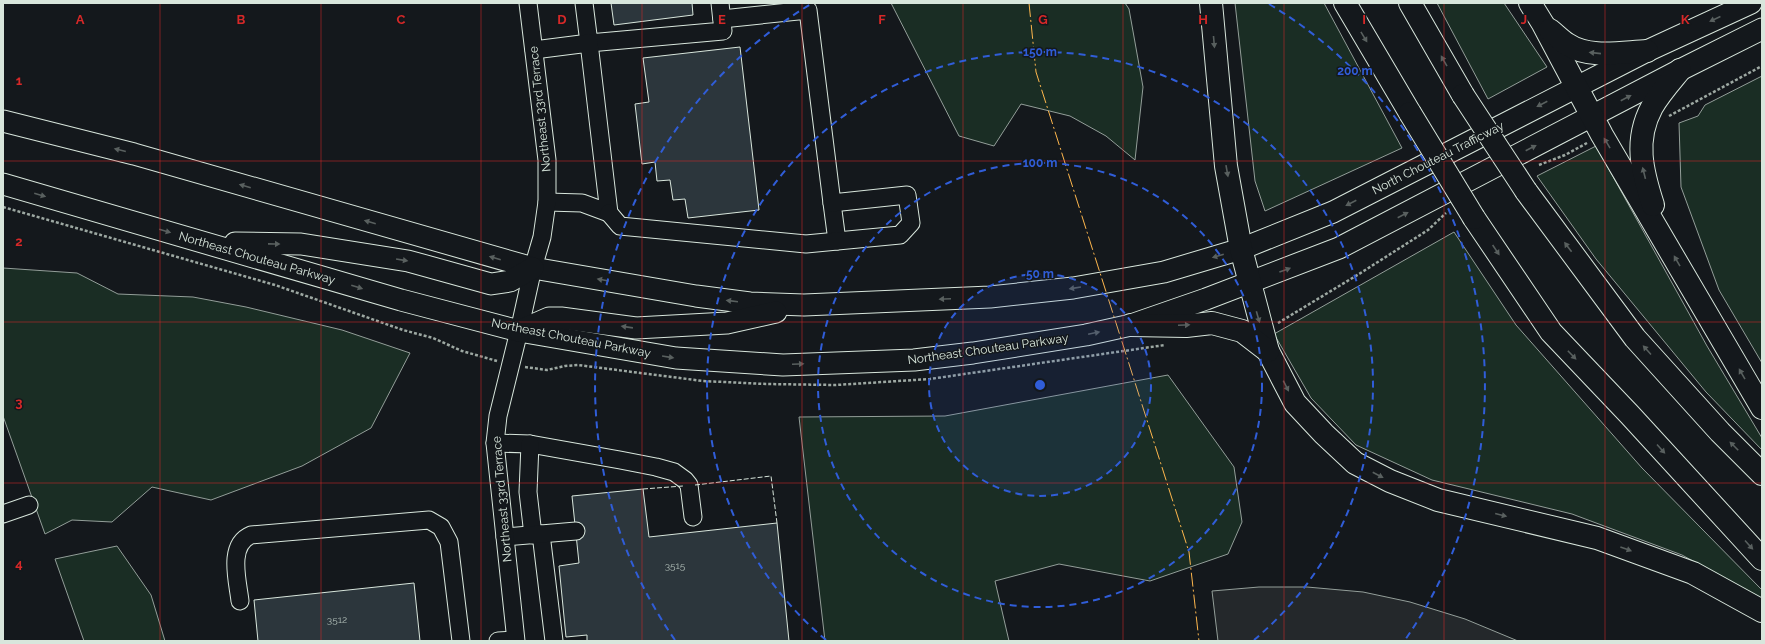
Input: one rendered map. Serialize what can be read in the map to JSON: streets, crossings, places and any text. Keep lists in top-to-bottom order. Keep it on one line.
{"streets":{"main road":["North Chouteau Trafficway","Northeast Chouteau Parkway"],"street":["Northeast 33rd Terrace"]},"crossings":[["Northeast 33rd Terrace","Northeast Chouteau Parkway"]],"house_numbers":["3515","3512"],"grid":{"columns":["A","B","C","D","E","F","G","H","I","J","K"],"rows":["1","2","3","4"]},"rings":["150 m","200 m","100 m","50 m"]}
